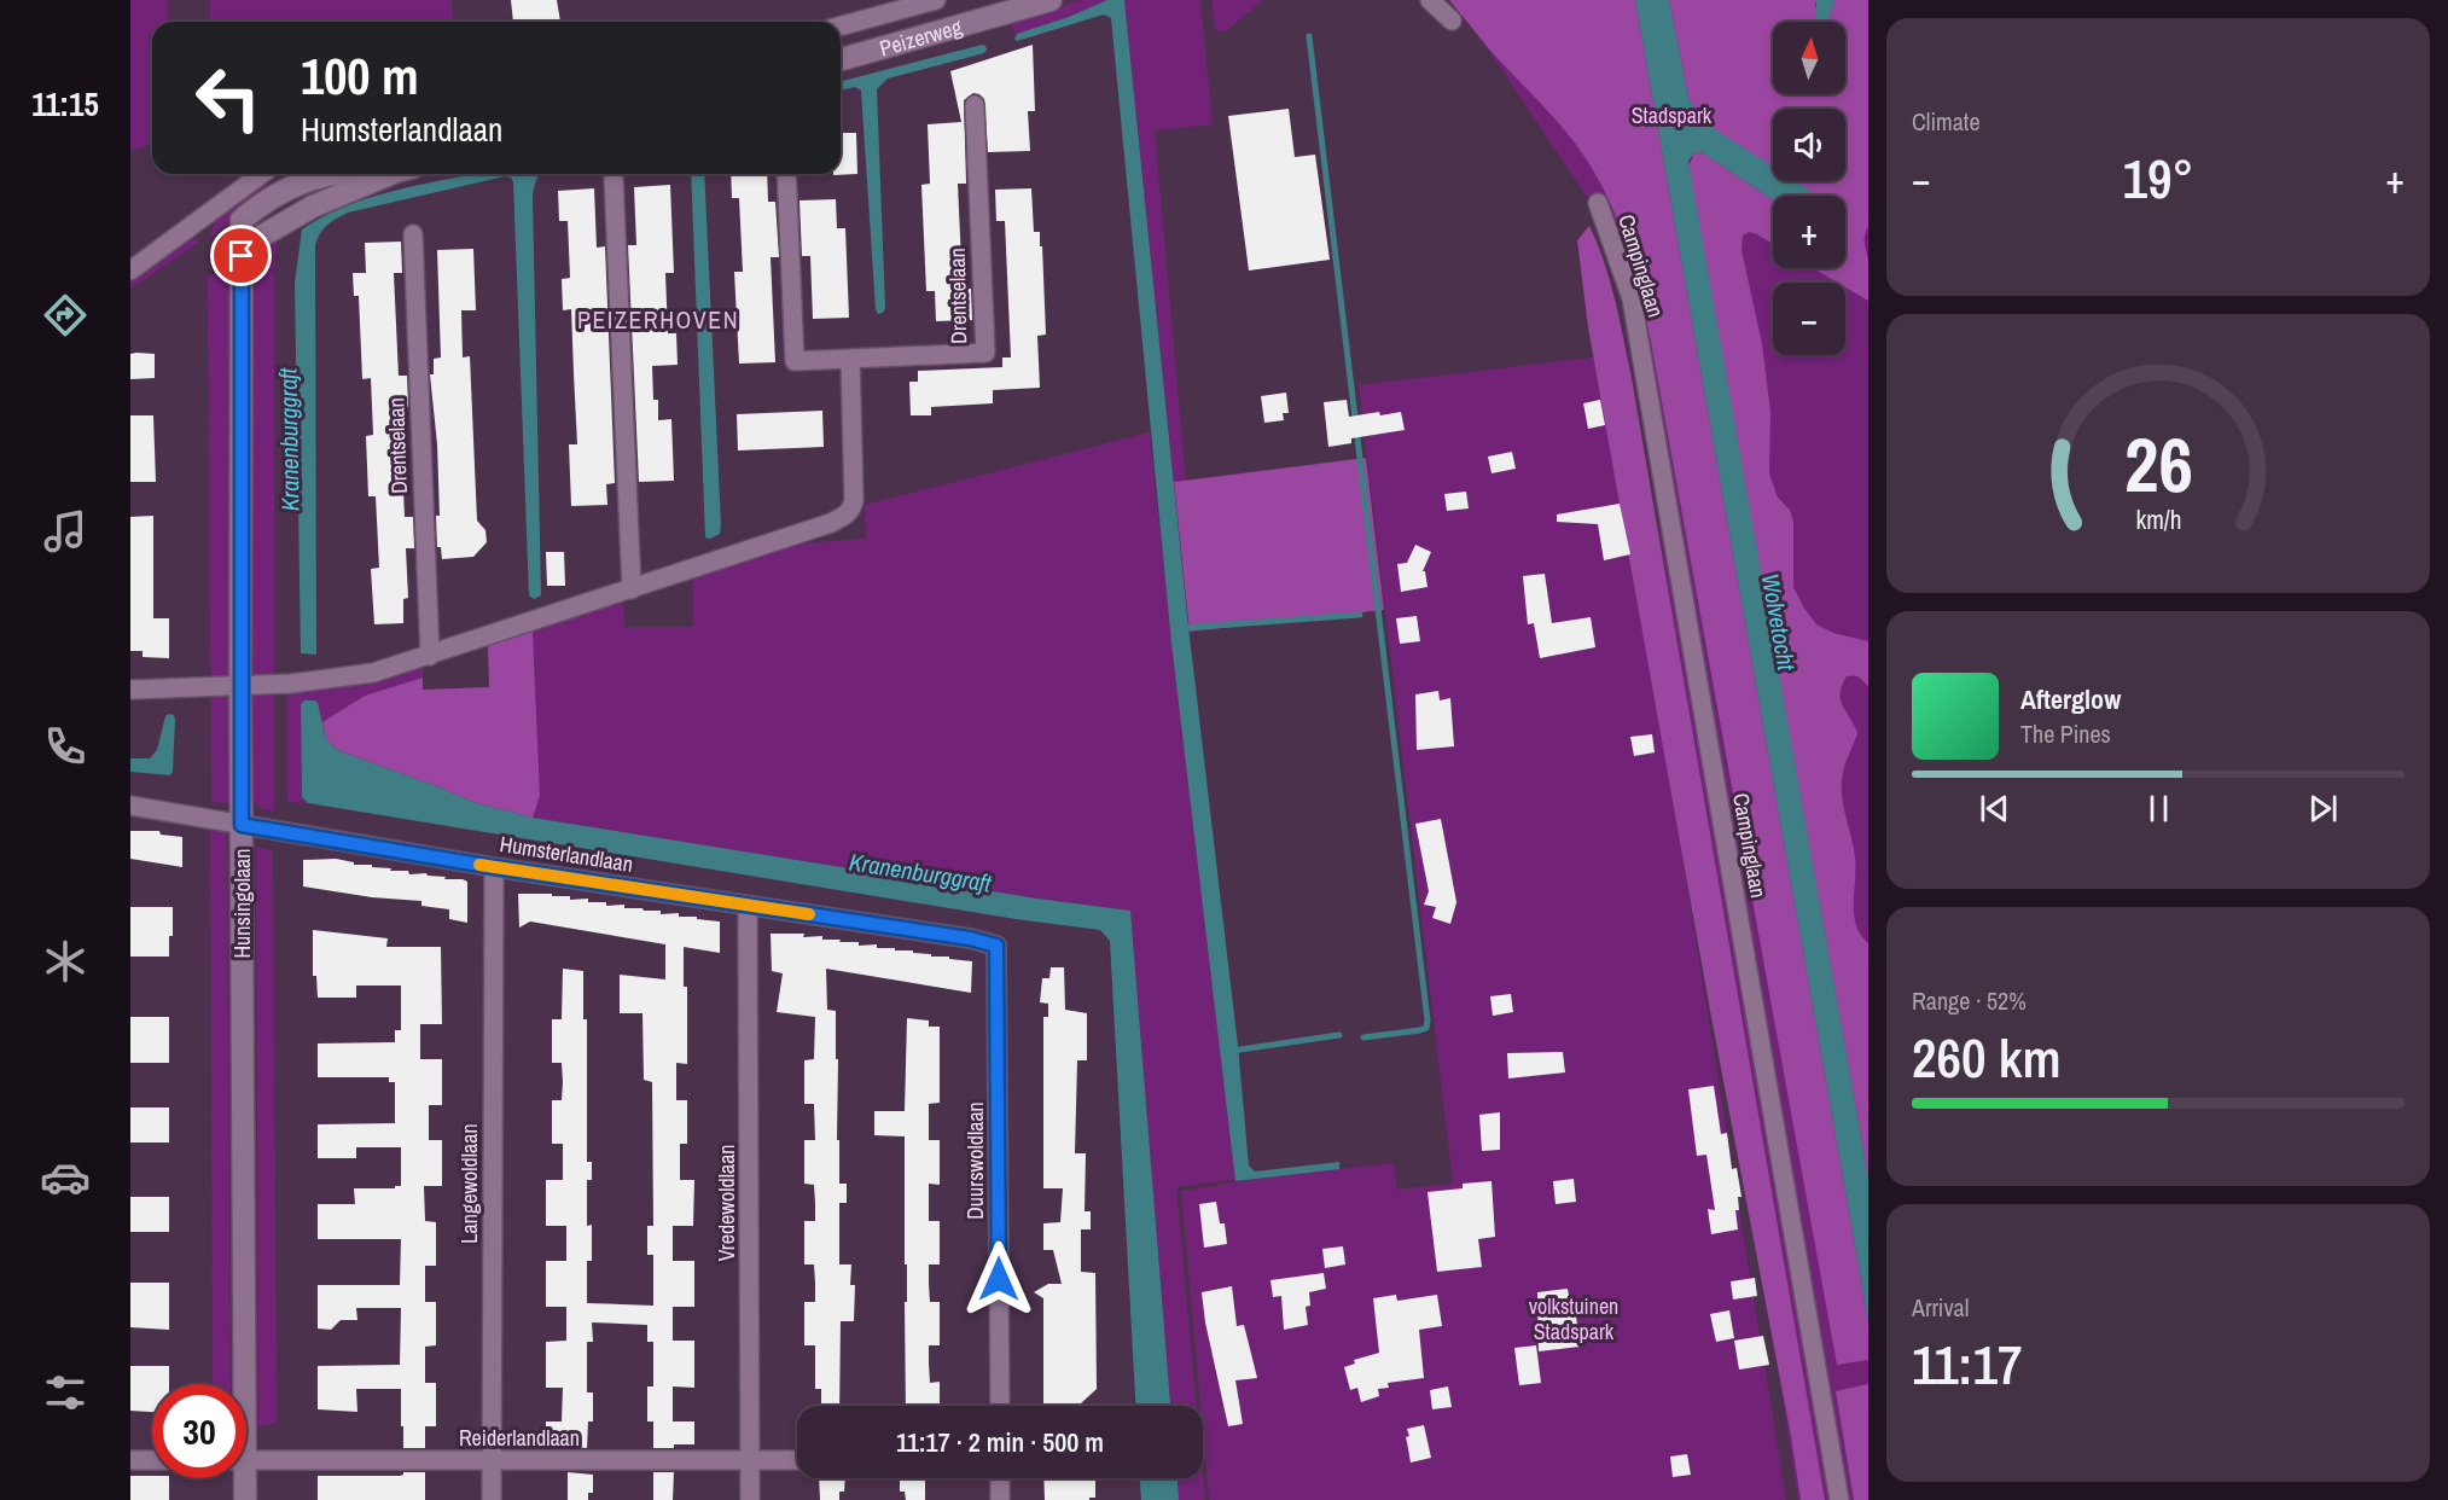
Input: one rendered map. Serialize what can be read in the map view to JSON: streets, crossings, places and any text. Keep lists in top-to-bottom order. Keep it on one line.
{"streets":{"street":["Peizerweg","Campinglaan","Drentselaan","Humsterlandlaan","Hunsingolaan","Duurswoldlaan","Langewoldlaan","Vredewoldlaan","Reiderlandlaan"]},"crossings":[["Humsterlandlaan","Hunsingolaan"],["Humsterlandlaan","Duurswoldlaan"],["Humsterlandlaan","Langewoldlaan"],["Humsterlandlaan","Vredewoldlaan"],["Langewoldlaan","Reiderlandlaan"],["Vredewoldlaan","Reiderlandlaan"]],"districts":["PEIZERHOVEN"],"water":["Kranenburggraft","Wolvetocht"],"parks":["Stadspark","volkstuinen Stadspark"],"north":"top","page":{"tabs":"11:15","tile":["Climate",["Range · 52%","260 km"],["Arrival","11:17"]],"map_buttons":["+","−"],"turn":["100 m","Humsterlandlaan"],"heat":["−","19°","+"],"song":["Afterglow","The Pines"],"limit":"30","trip":"11:17 · 2 min · 500 m","gauge":["26","km/h"]}}
